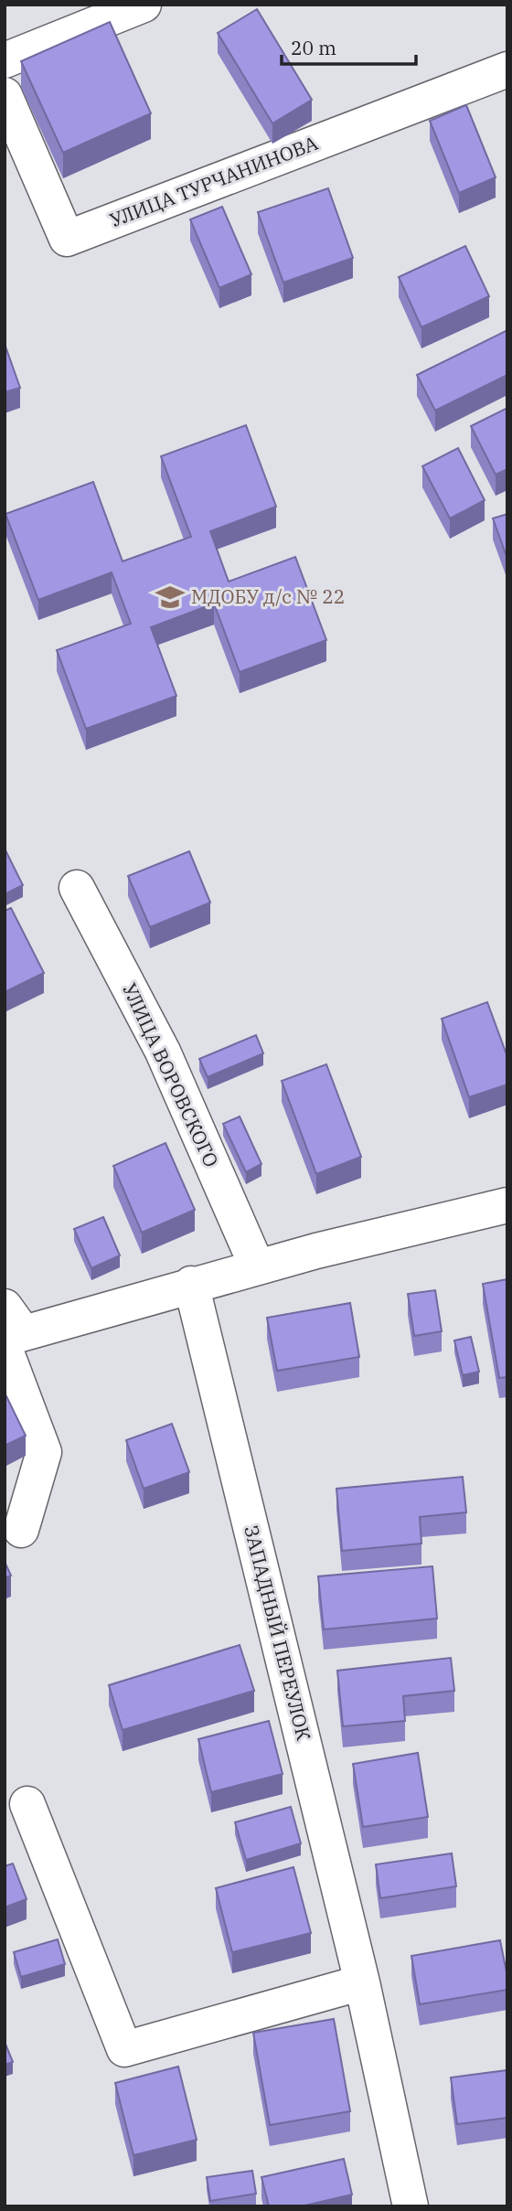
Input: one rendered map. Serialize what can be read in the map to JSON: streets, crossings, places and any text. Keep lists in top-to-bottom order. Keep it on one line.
{"streets":{"street":["УЛИЦА ТУРЧАНИНОВА","УЛИЦА ВОРОВСКОГО","ЗАПАДНЫЙ ПЕРЕУЛОК"]},"places":{"school or university":["МДОБУ д/с № 22"]},"scale_bar":"20 m"}
